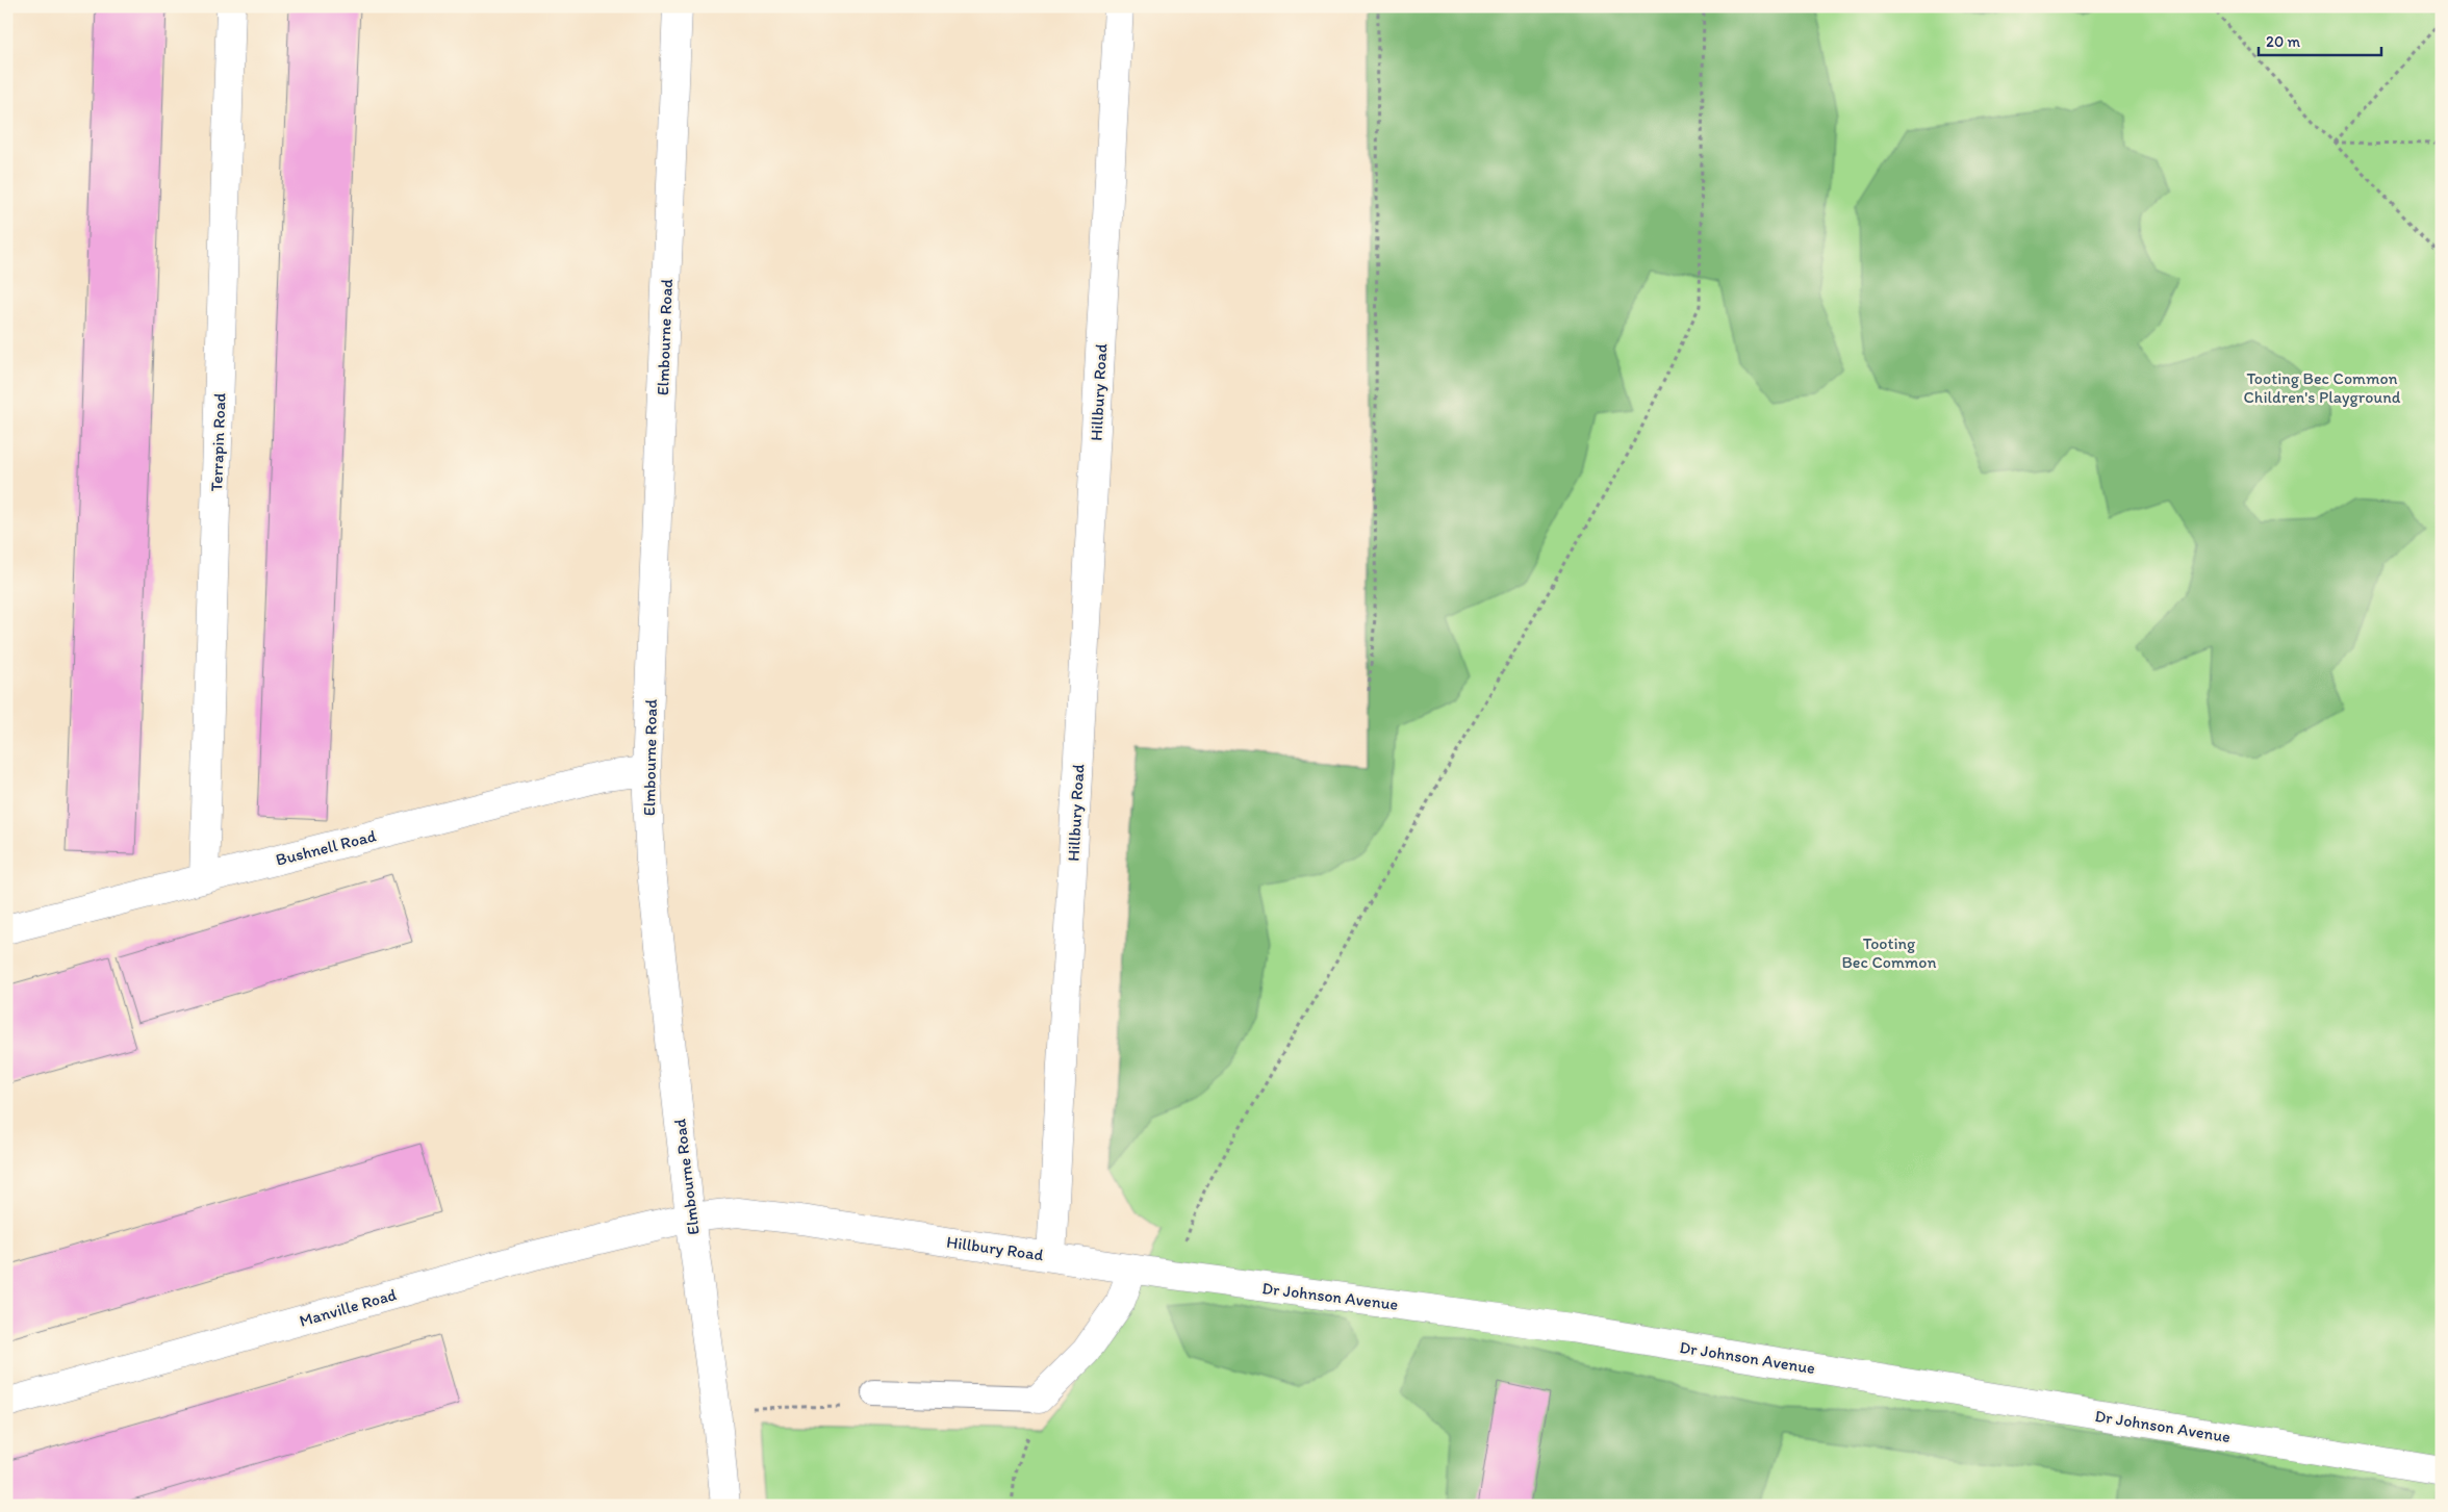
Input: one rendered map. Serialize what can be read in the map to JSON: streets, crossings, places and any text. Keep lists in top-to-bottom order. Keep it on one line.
{"streets":{"street":["Elmbourne Road","Hillbury Road","Terrapin Road","Bushnell Road","Dr Johnson Avenue","Manville Road"]},"crossings":[["Elmbourne Road","Hillbury Road"],["Elmbourne Road","Bushnell Road"],["Elmbourne Road","Manville Road"],["Hillbury Road","Dr Johnson Avenue"],["Hillbury Road","Manville Road"],["Terrapin Road","Bushnell Road"]],"parks":["Tooting Bec Common Children's Playground","Tooting Bec Common"],"scale_bar":"20 m"}
